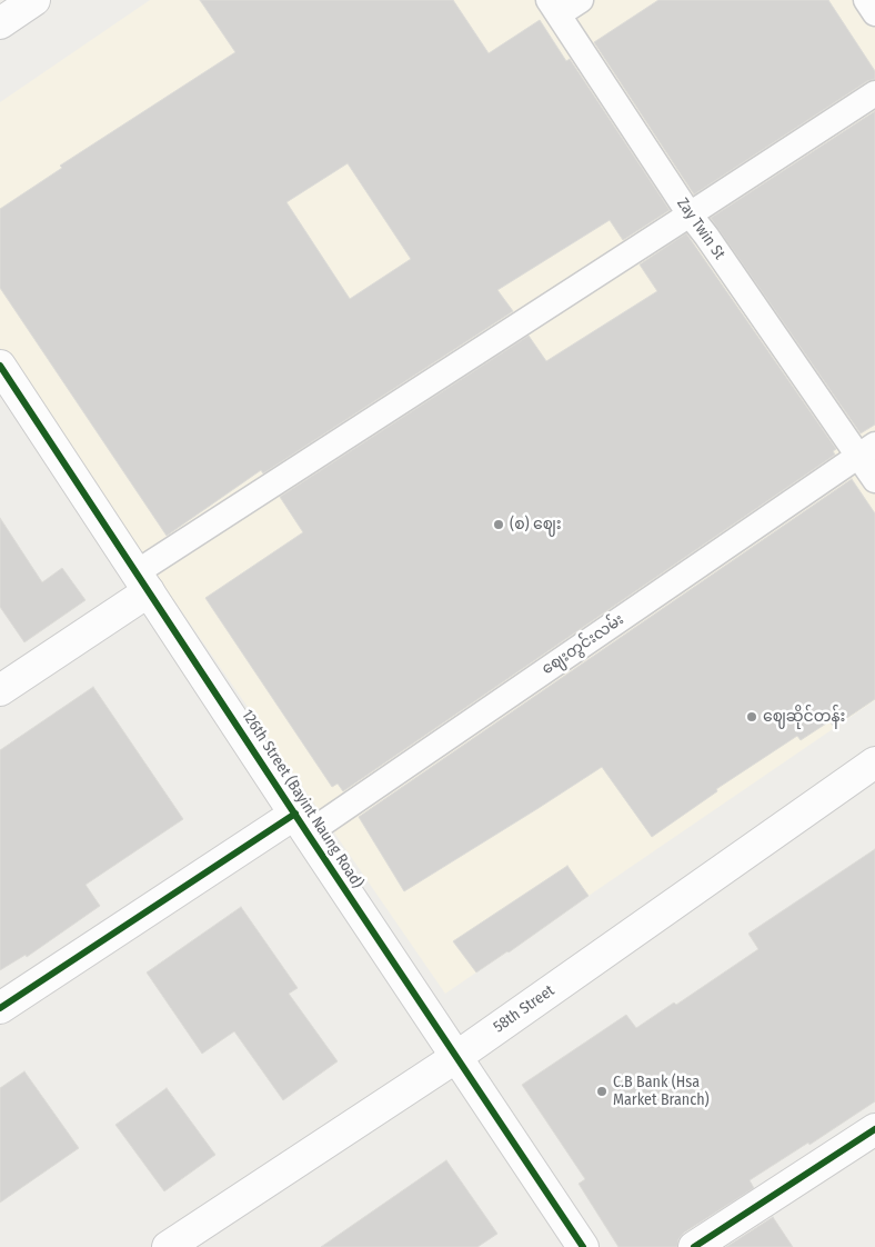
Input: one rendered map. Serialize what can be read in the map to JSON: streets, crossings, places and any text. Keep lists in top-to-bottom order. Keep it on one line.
{"streets":{"street":["126th Street (Bayint Naung Road)","58th Street"],"lane":["Zay Twin St","ဈေးတွင်းလမ်း"]},"crossings":[["Zay Twin St","ဈေးတွင်းလမ်း"],["ဈေးတွင်းလမ်း","126th Street (Bayint Naung Road)"],["126th Street (Bayint Naung Road)","58th Street"]],"places":["(စ) ဈေး","ဈေဆိုင်တန်း","C.B Bank (Hsa Market Branch)"]}
